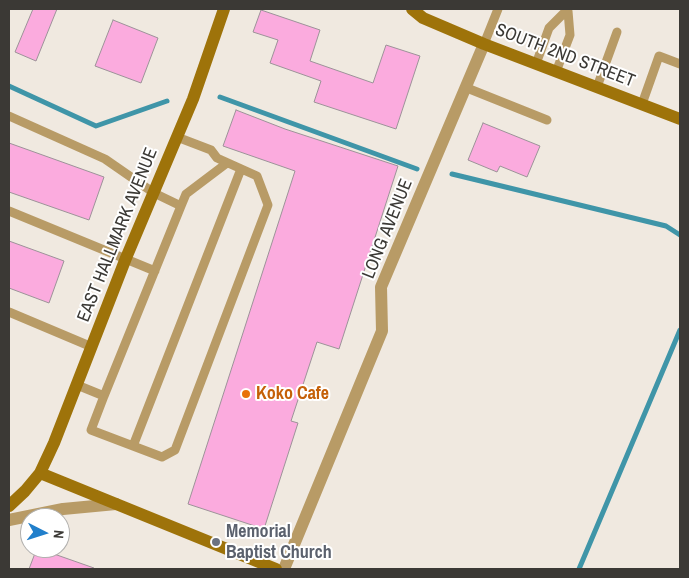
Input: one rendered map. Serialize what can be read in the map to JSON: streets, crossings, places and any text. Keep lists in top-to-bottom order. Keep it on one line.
{"streets":{"street":["SOUTH 2ND STREET","LONG AVENUE","EAST HALLMARK AVENUE"]},"crossings":[["SOUTH 2ND STREET","LONG AVENUE"]],"places":["Koko Cafe","Memorial Baptist Church"],"north":"right"}
